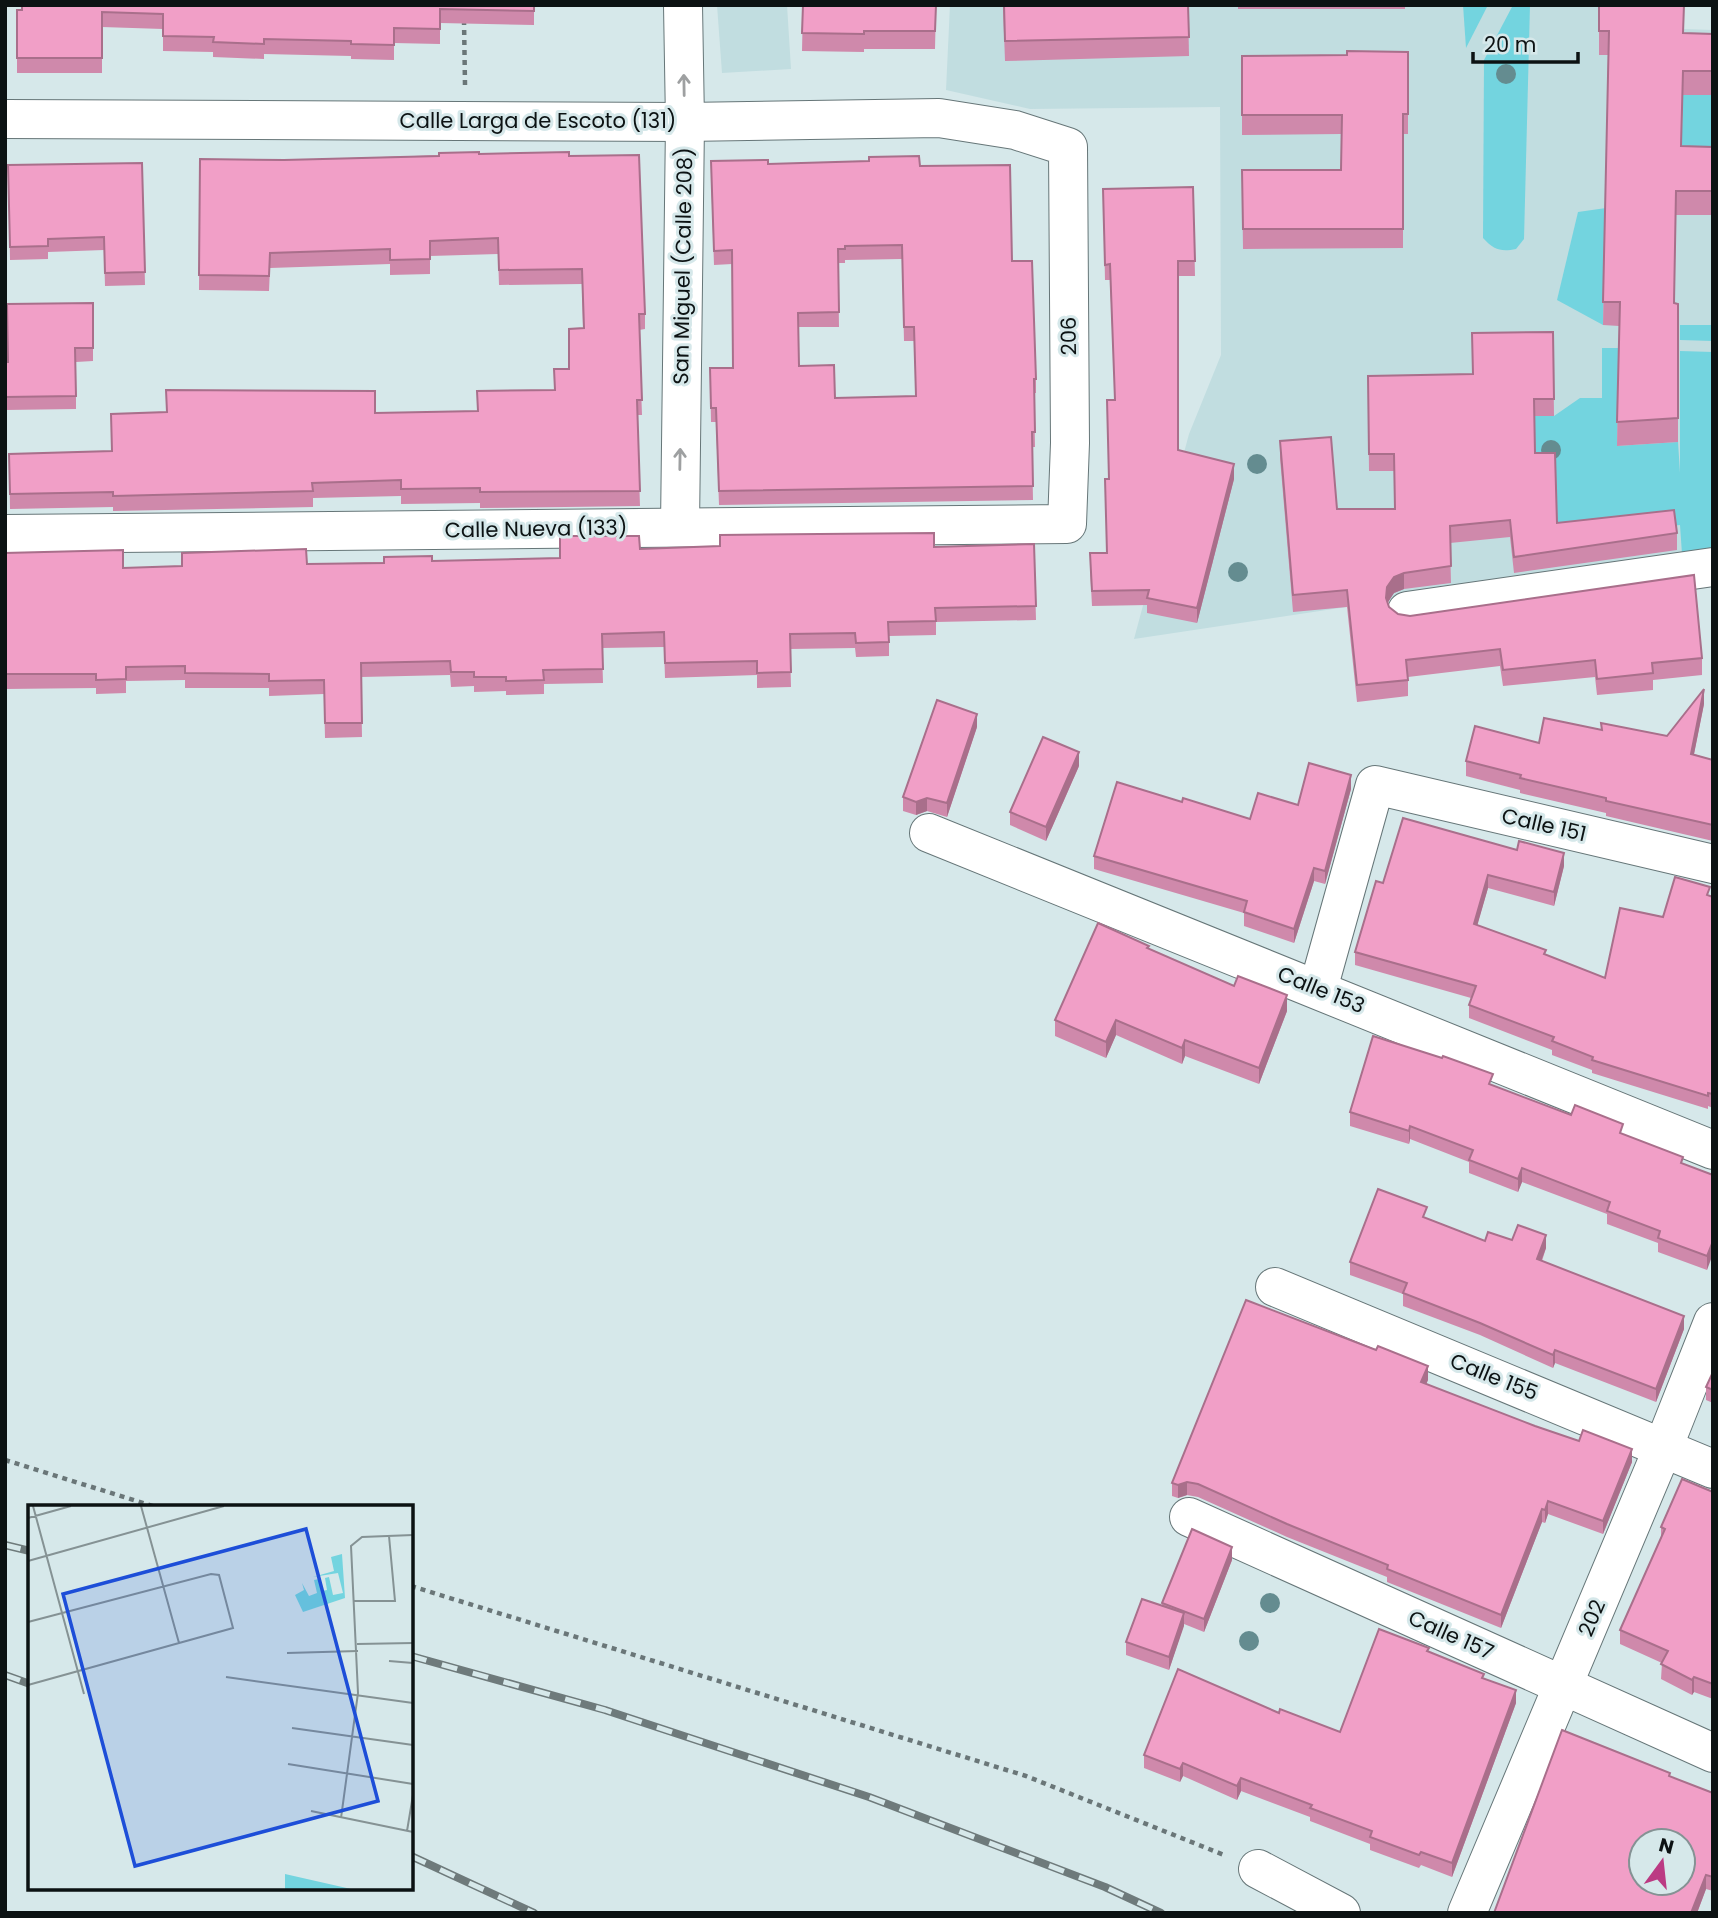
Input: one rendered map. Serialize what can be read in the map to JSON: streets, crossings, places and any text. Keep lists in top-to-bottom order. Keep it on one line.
{"streets":{"street":["Calle Larga de Escoto (131)","San Miguel (Calle 208)","206","Calle Nueva (133)","Calle 151","Calle 153","Calle 155","202","Calle 157"]},"crossings":[["Calle Larga de Escoto (131)","San Miguel (Calle 208)"],["Calle Larga de Escoto (131)","206"],["San Miguel (Calle 208)","Calle Nueva (133)"],["206","Calle Nueva (133)"],["Calle 151","Calle 153"],["Calle 155","202"],["202","Calle 157"]],"one_way":["San Miguel (Calle 208)"],"scale_bar":"20 m","north":"top"}
